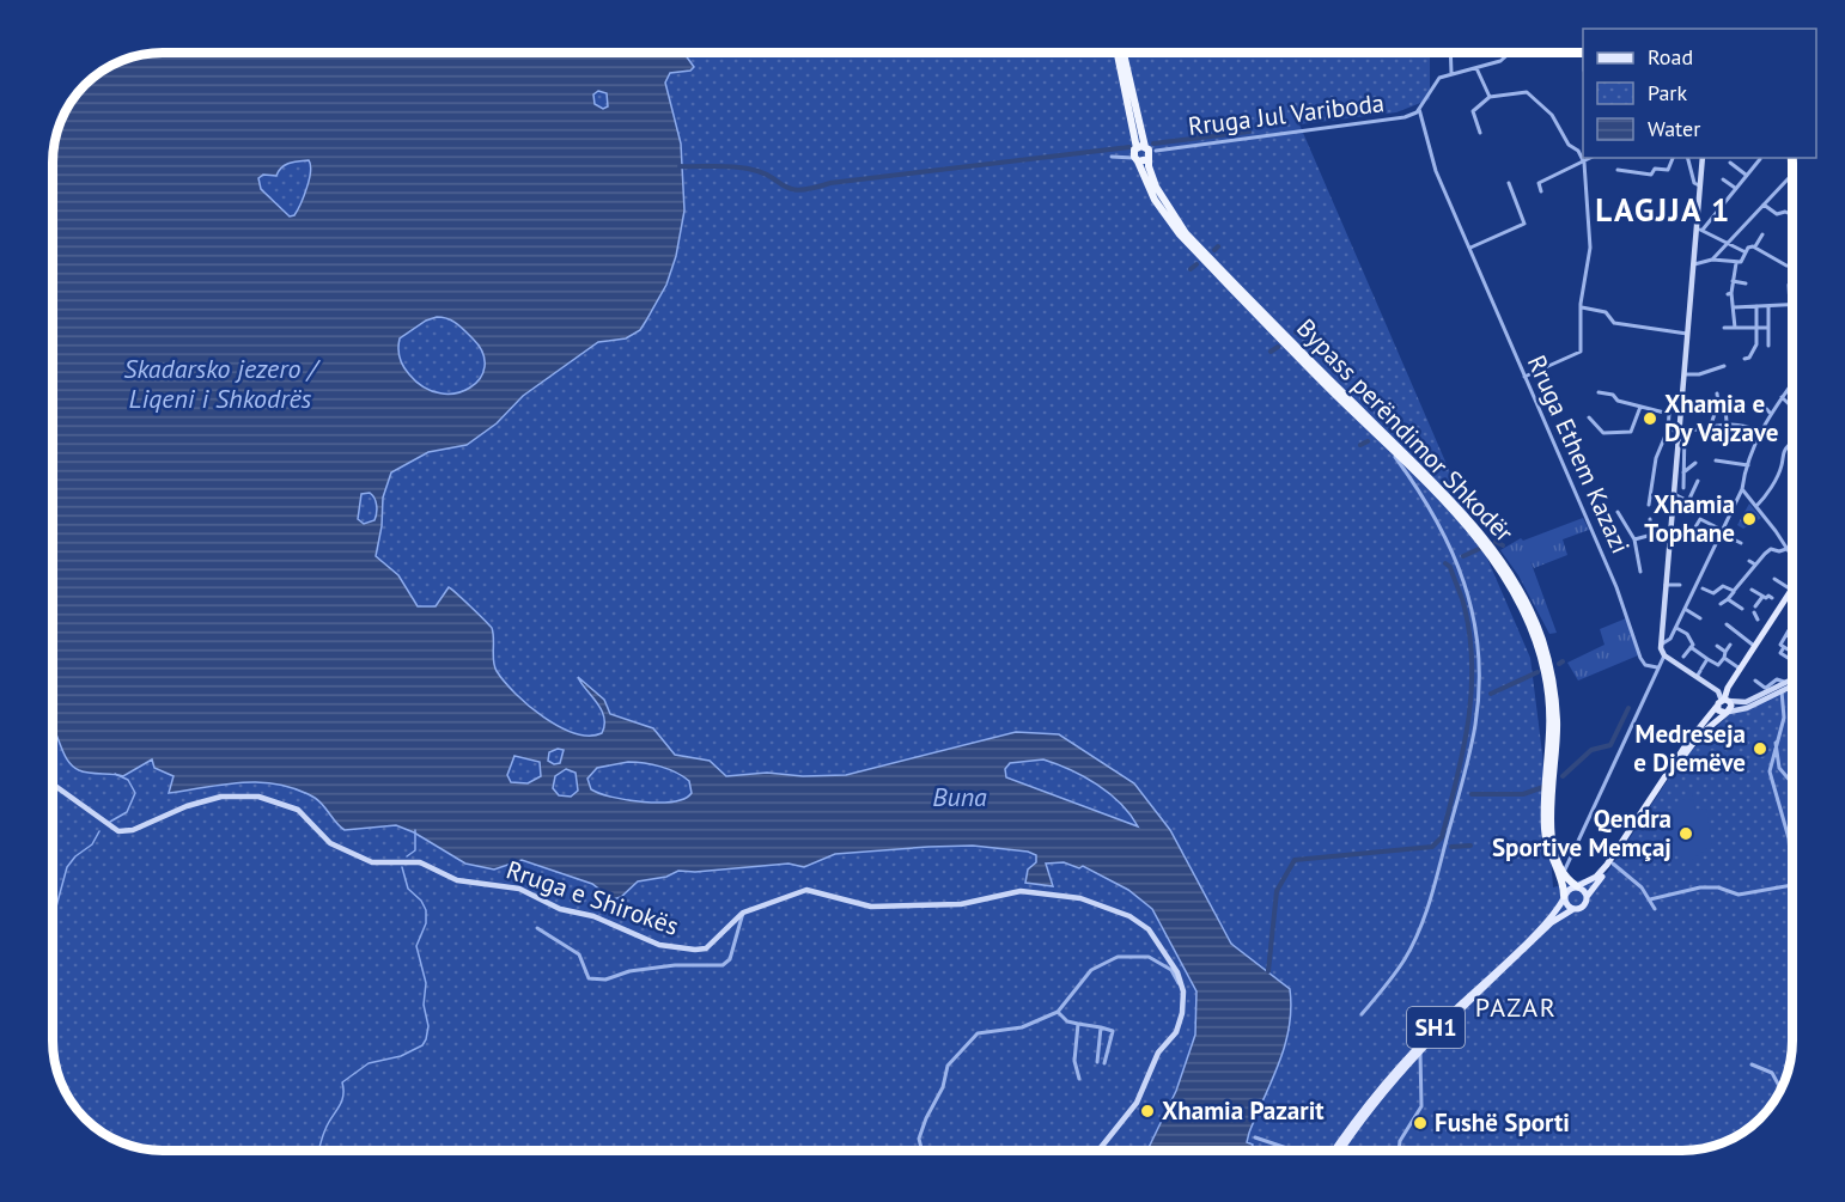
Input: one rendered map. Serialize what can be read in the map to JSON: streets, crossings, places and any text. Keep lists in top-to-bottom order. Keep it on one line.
{"streets":{"highway":["Bypass perëndimor Shkodër"],"main road":["Rruga e Shirokës","SH1"],"street":["Rruga Jul Variboda","Rruga Ethem Kazazi"]},"crossings":[["Rruga Jul Variboda","Bypass perëndimor Shkodër"],["Rruga Jul Variboda","Rruga Ethem Kazazi"],["Bypass perëndimor Shkodër","SH1"]],"districts":["LAGJJA 1","PAZAR"],"water":["Skadarsko jezero / Liqeni i Shkodrës","Buna"],"places":["Xhamia e Dy Vajzave","Xhamia Tophane","Medreseja e Djemëve","Qendra Sportive Memçaj","Xhamia Pazarit","Fushë Sporti"],"legend":["Road","Park","Water"]}
